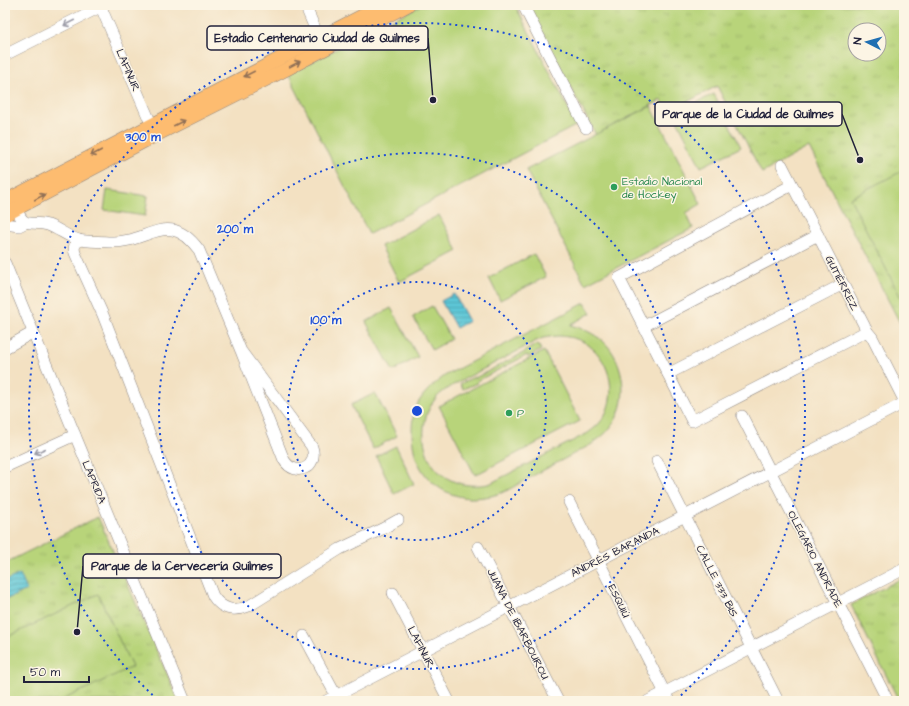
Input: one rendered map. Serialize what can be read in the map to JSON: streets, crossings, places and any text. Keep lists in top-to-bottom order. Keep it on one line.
{"streets":{"street":["LAFINUR","GUTIÉRREZ","LAPRIDA","ANDRÉS BARANDA","OLEGARIO ANDRADE","CALLE 333 BIS","ESQUIÚ","JUANA DE IBARBOUROU"]},"crossings":[["LAFINUR","ANDRÉS BARANDA"],["GUTIÉRREZ","ANDRÉS BARANDA"],["ANDRÉS BARANDA","OLEGARIO ANDRADE"],["ANDRÉS BARANDA","CALLE 333 BIS"],["ANDRÉS BARANDA","ESQUIÚ"],["ANDRÉS BARANDA","JUANA DE IBARBOUROU"]],"places":["Estadio Centenario Ciudad de Quilmes","Parque de la Ciudad de Quilmes","Estadio Nacional de Hockey","P","Parque de la Cervecería Quilmes"],"scale_bar":"50 m","north":"left","rings":["300 m","200 m","100 m"]}
